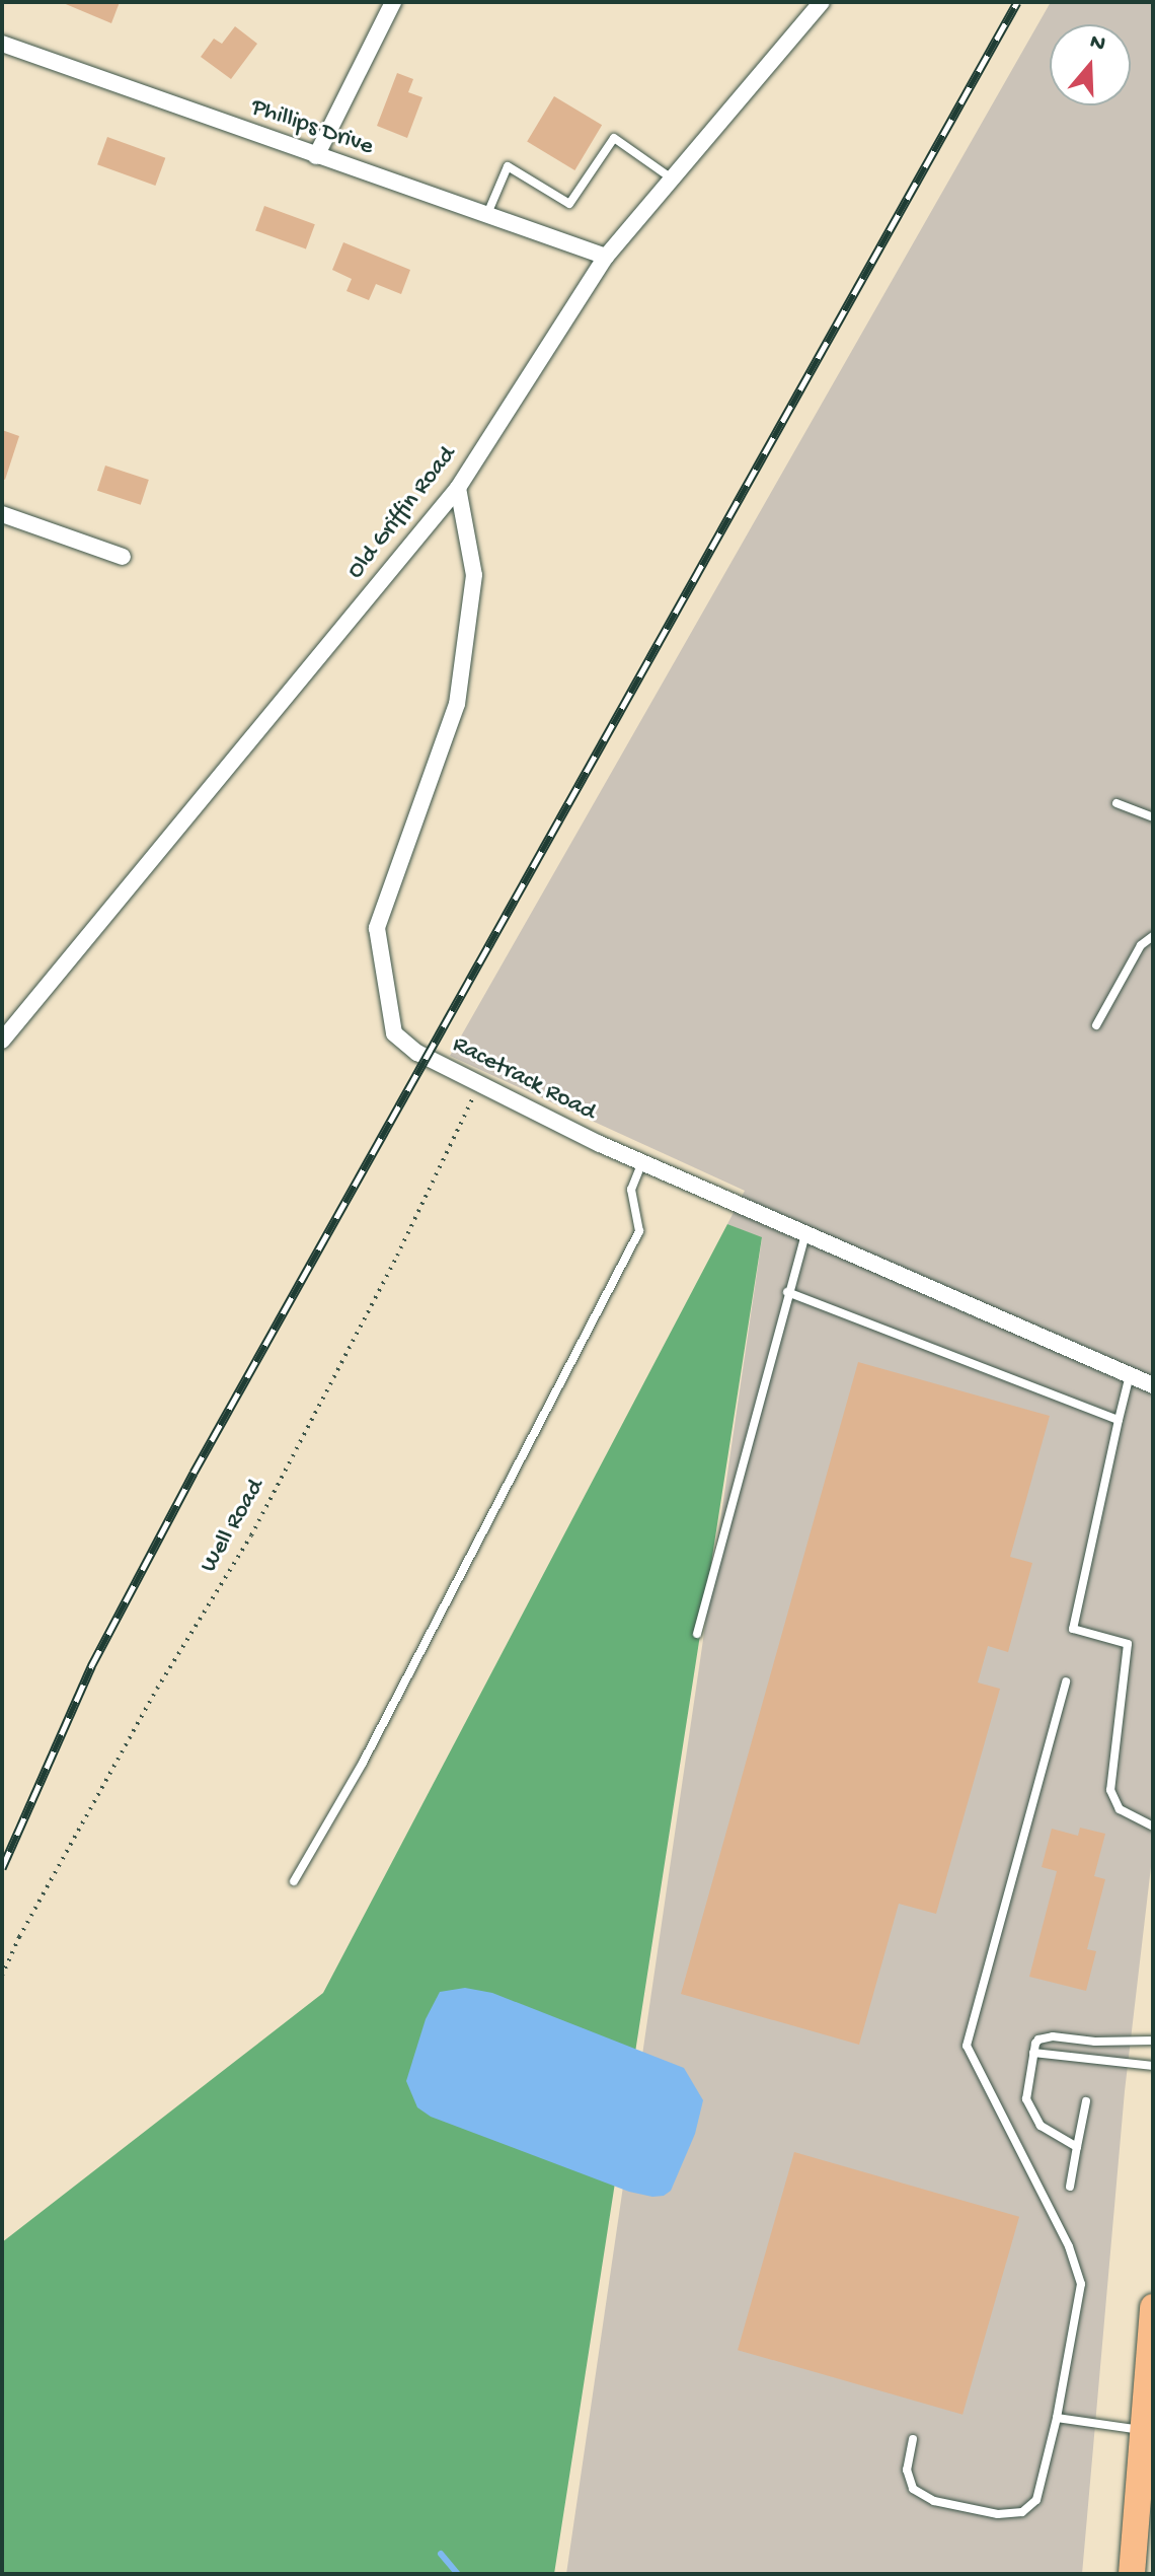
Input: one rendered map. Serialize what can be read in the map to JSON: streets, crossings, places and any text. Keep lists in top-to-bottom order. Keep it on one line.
{"streets":{"street":["Phillips Drive","Old Griffin Road","Racetrack Road"],"path":["Well Road"]},"crossings":[["Phillips Drive","Old Griffin Road"],["Old Griffin Road","Racetrack Road"],["Racetrack Road","Well Road"]],"north":"top"}
